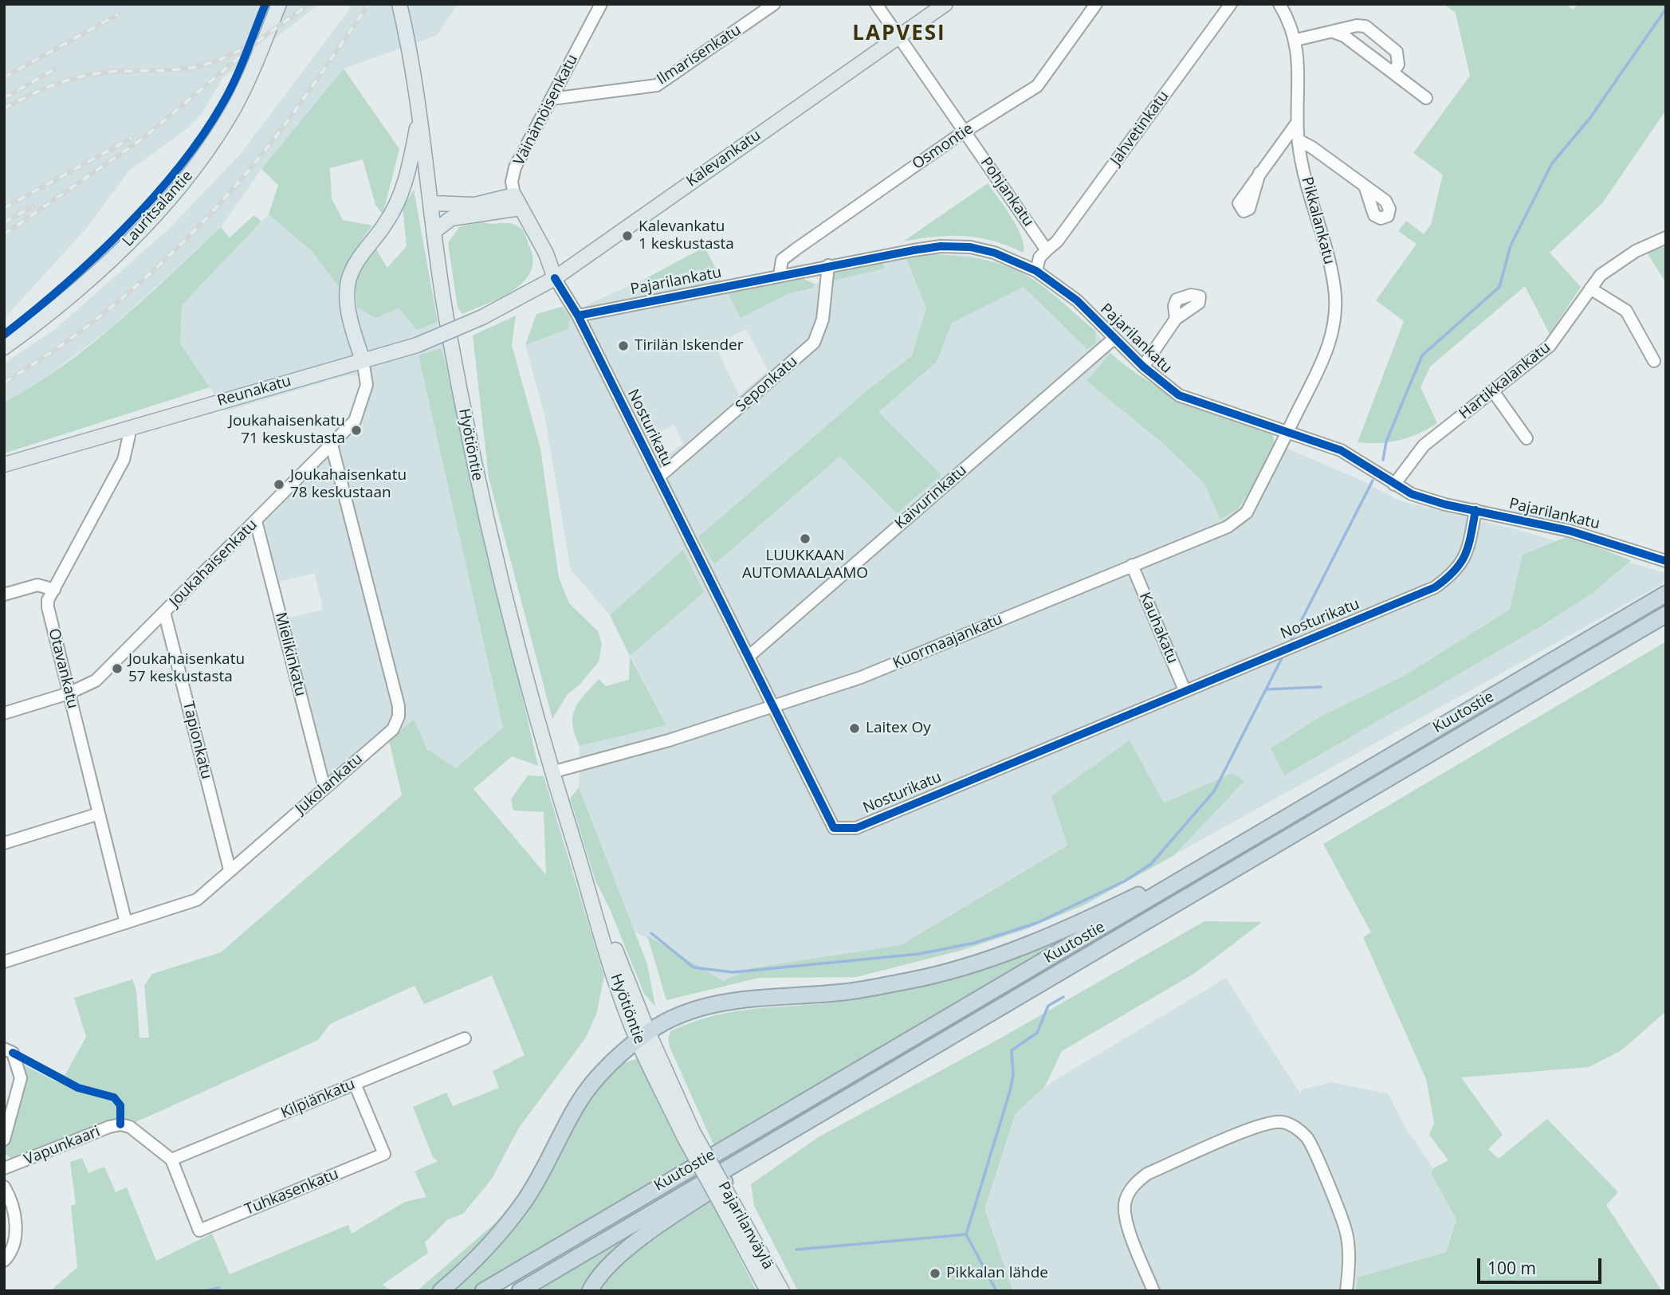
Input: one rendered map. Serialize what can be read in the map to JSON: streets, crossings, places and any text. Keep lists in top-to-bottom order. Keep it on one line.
{"streets":{"highway":["Kuutostie"],"main road":["Kalevankatu","Lauritsalantie","Reunakatu","Hyötiöntie","Pajarilanväylä"],"street":["Ilmarisenkatu","Väinämöisenkatu","Jahvetinkatu","Osmontie","Pohjankatu","Pikkalankatu","Pajarilankatu","Hartikkalankatu","Seponkatu","Nosturikatu","Kaivurinkatu","Joukahaisenkatu","Kauhakatu","Kuormaajankatu","Mielikinkatu","Otavankatu","Tapionkatu","Jukolankatu","Kilpiänkatu","Vapunkaari","Tuhkasenkatu"]},"crossings":[["Ilmarisenkatu","Väinämöisenkatu"],["Jahvetinkatu","Pohjankatu"],["Osmontie","Pohjankatu"],["Osmontie","Pajarilankatu"],["Kalevankatu","Pohjankatu"],["Kalevankatu","Reunakatu"],["Kalevankatu","Nosturikatu"],["Pikkalankatu","Pajarilankatu"],["Pikkalankatu","Kuormaajankatu"],["Pajarilankatu","Hartikkalankatu"],["Pajarilankatu","Seponkatu"],["Pajarilankatu","Nosturikatu"],["Pajarilankatu","Kaivurinkatu"],["Pajarilankatu","Kuormaajankatu"],["Seponkatu","Nosturikatu"],["Reunakatu","Joukahaisenkatu"],["Reunakatu","Otavankatu"],["Nosturikatu","Kaivurinkatu"],["Nosturikatu","Kauhakatu"],["Nosturikatu","Kuormaajankatu"],["Hyötiöntie","Kuormaajankatu"],["Hyötiöntie","Pajarilanväylä"],["Joukahaisenkatu","Mielikinkatu"],["Joukahaisenkatu","Otavankatu"],["Joukahaisenkatu","Tapionkatu"],["Joukahaisenkatu","Jukolankatu"],["Kauhakatu","Kuormaajankatu"],["Mielikinkatu","Jukolankatu"],["Otavankatu","Jukolankatu"],["Tapionkatu","Jukolankatu"],["Kilpiänkatu","Vapunkaari"],["Kilpiänkatu","Tuhkasenkatu"],["Vapunkaari","Tuhkasenkatu"]],"districts":["LAPVESI"],"places":["Kalevankatu 1 keskustasta","Tirilän Iskender","Joukahaisenkatu 71 keskustasta","Joukahaisenkatu 78 keskustaan","LUUKKAAN AUTOMAALAAMO","Joukahaisenkatu 57 keskustasta","Laitex Oy","Pikkalan lähde"],"scale_bar":"100 m"}
